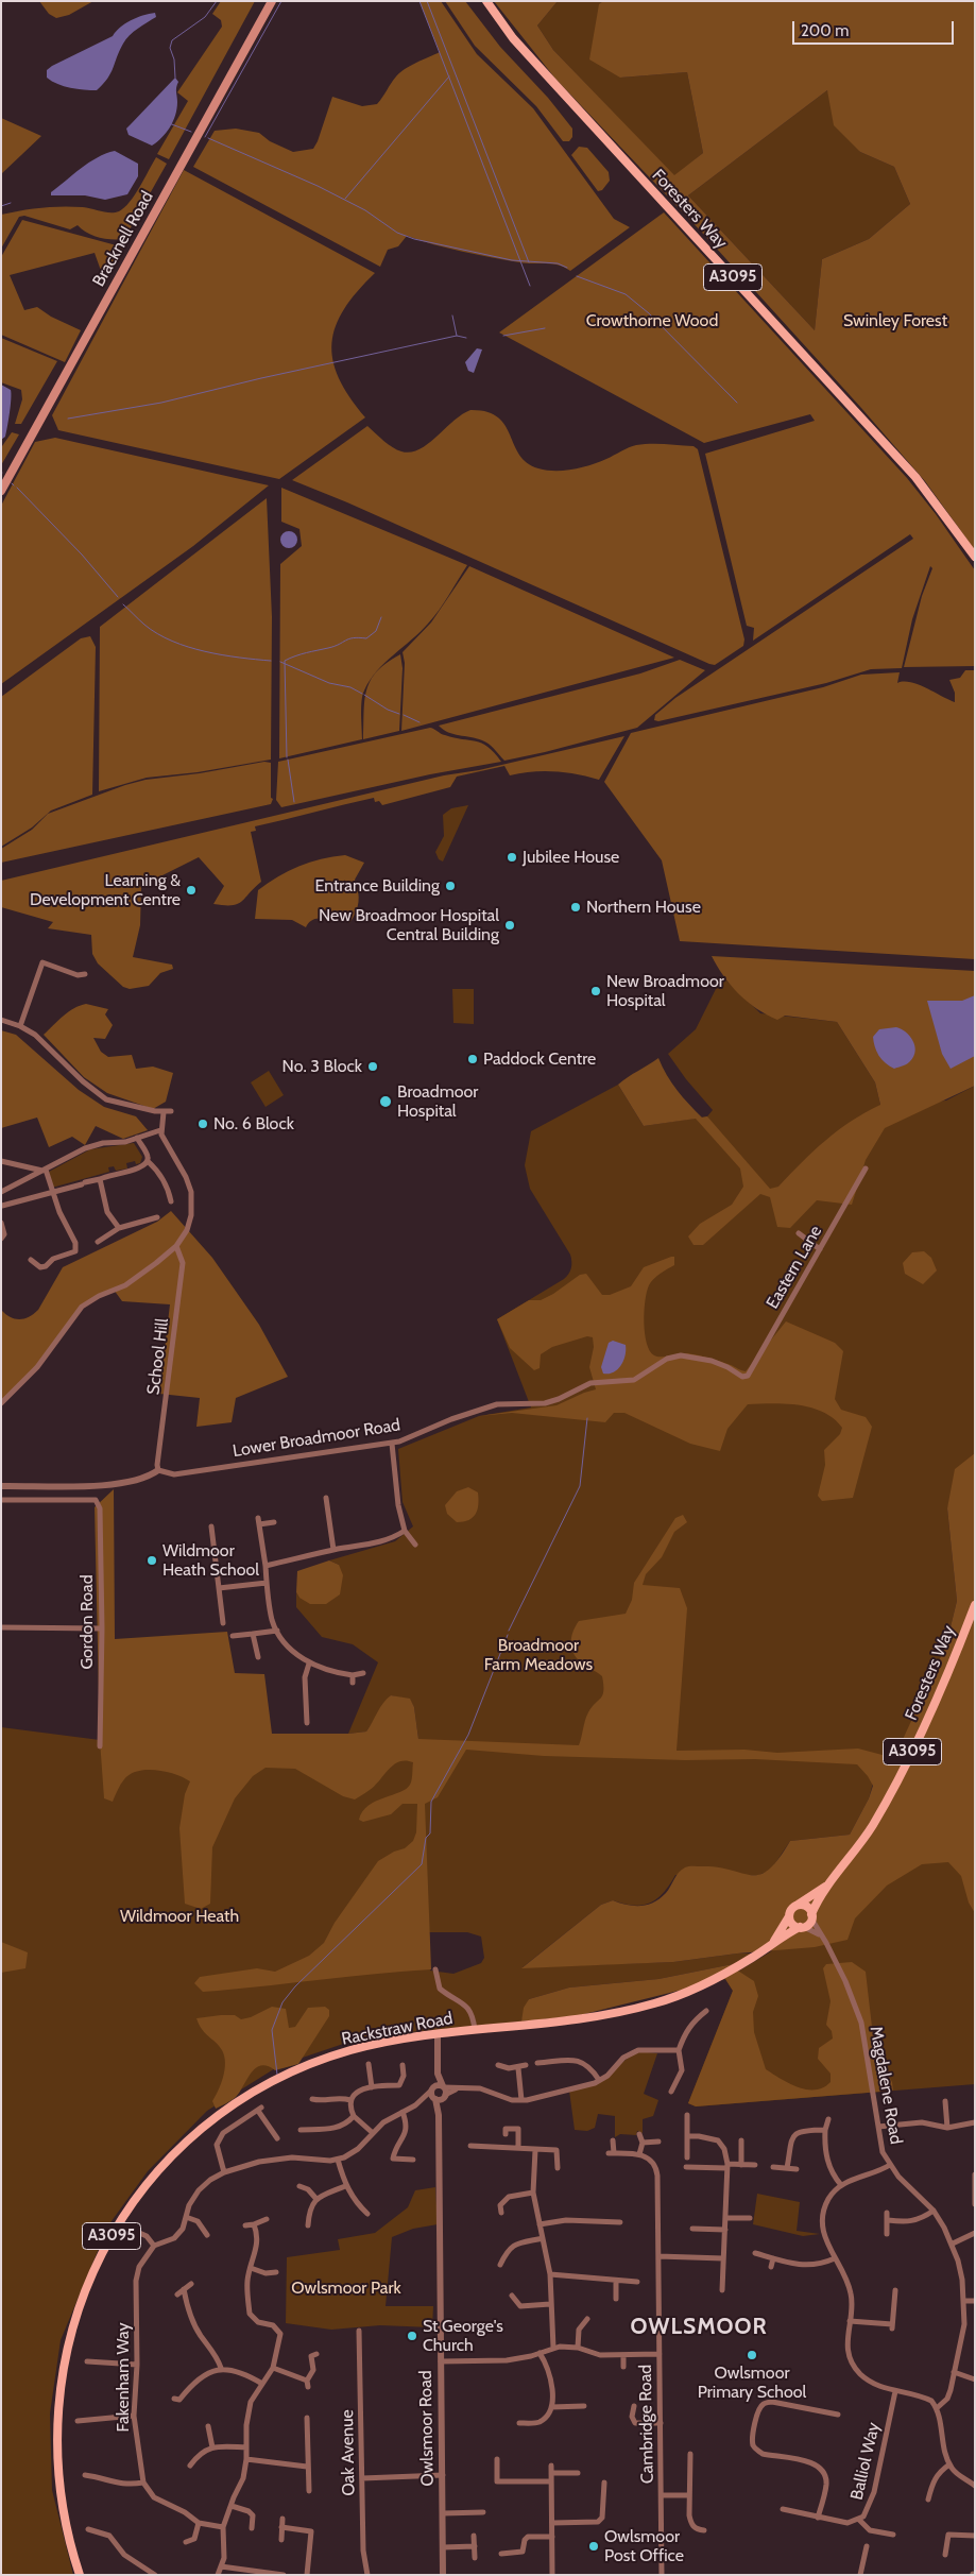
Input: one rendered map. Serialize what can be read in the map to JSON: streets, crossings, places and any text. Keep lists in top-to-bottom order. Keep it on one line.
{"streets":{"main road":["Foresters Way","Bracknell Road","A3095","Rackstraw Road"],"street":["Eastern Lane","School Hill","Lower Broadmoor Road","Gordon Road","Magdalene Road","Fakenham Way","Cambridge Road","Owlsmoor Road","Oak Avenue","Balliol Way"]},"crossings":[["Foresters Way","Rackstraw Road"],["Foresters Way","Magdalene Road"],["Eastern Lane","Lower Broadmoor Road"],["School Hill","Lower Broadmoor Road"],["Rackstraw Road","Magdalene Road"],["Fakenham Way","Owlsmoor Road"]],"districts":["OWLSMOOR"],"parks":["Crowthorne Wood","Swinley Forest","Broadmoor Farm Meadows","Wildmoor Heath","Owlsmoor Park"],"places":["Jubilee House","Entrance Building","Learning & Development Centre","Northern House","New Broadmoor Hospital Central Building","New Broadmoor Hospital","Paddock Centre","No. 3 Block","Broadmoor Hospital","No. 6 Block","Wildmoor Heath School","St George's Church","Owlsmoor Primary School","Owlsmoor Post Office"],"scale_bar":"200 m"}
